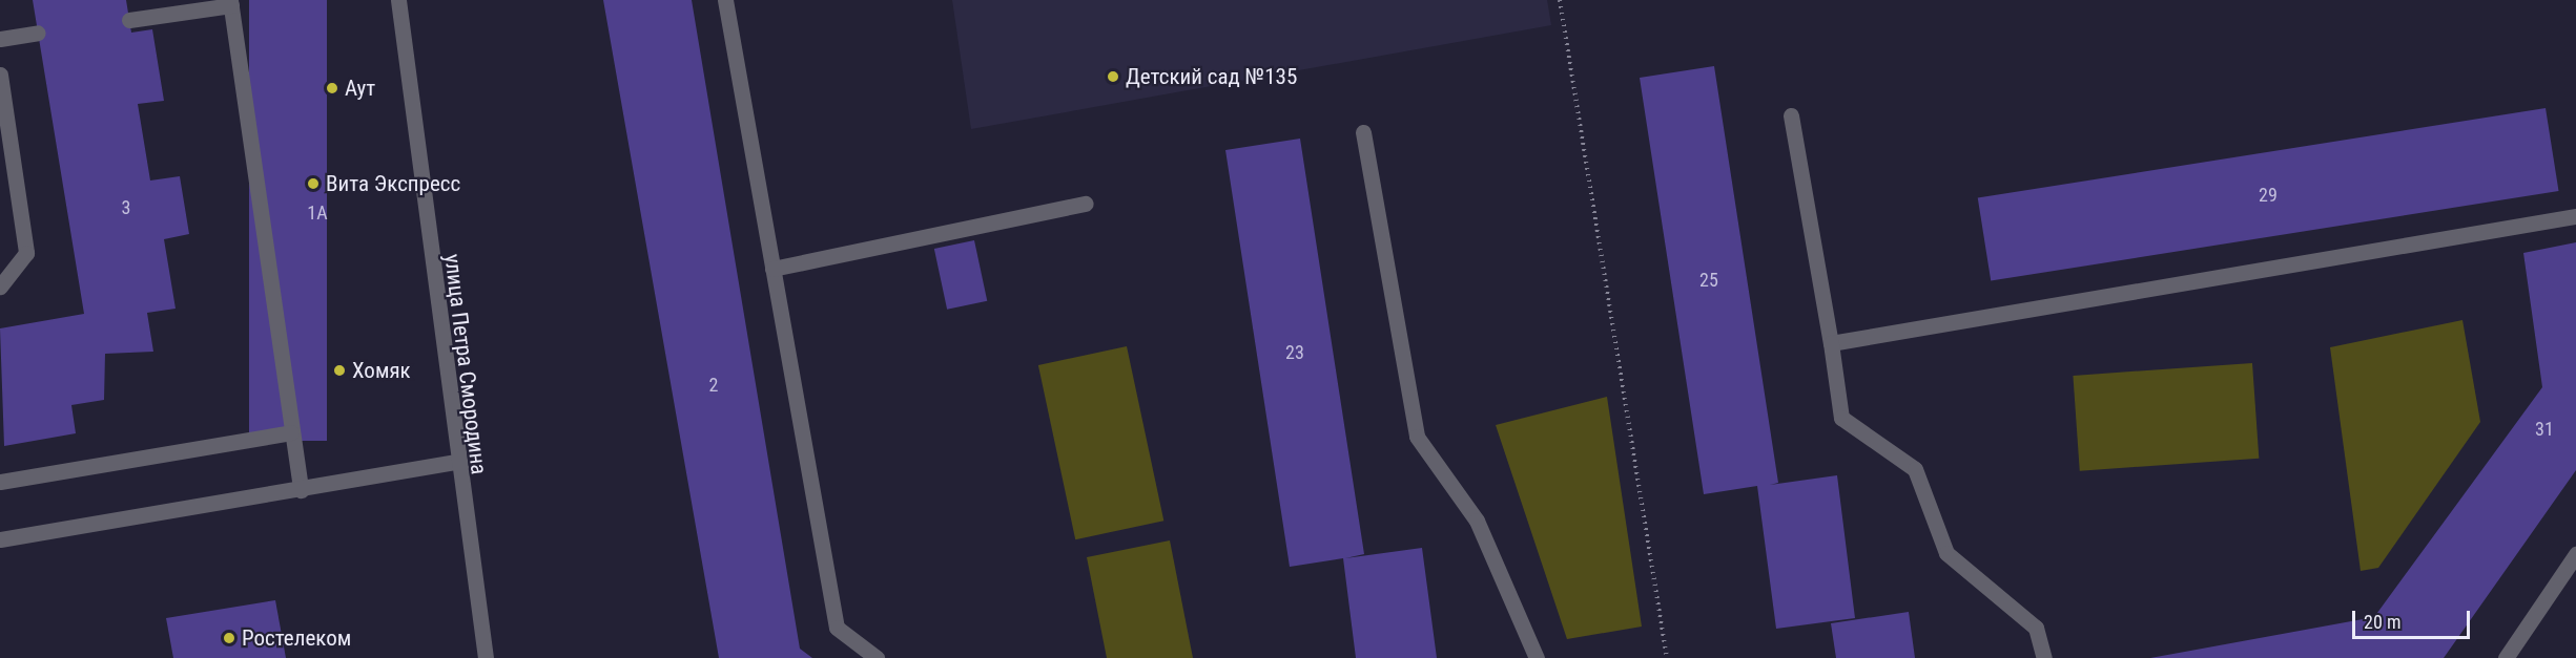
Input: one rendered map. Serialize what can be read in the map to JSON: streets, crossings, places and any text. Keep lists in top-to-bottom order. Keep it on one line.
{"streets":{"street":["улица Петра Смородина"]},"places":["Детский сад №135","Аут","Вита Экспресс","Хомяк","Ростелеком"],"house_numbers":["29","3","1А","25","23","2","31"],"scale_bar":"20 m"}
